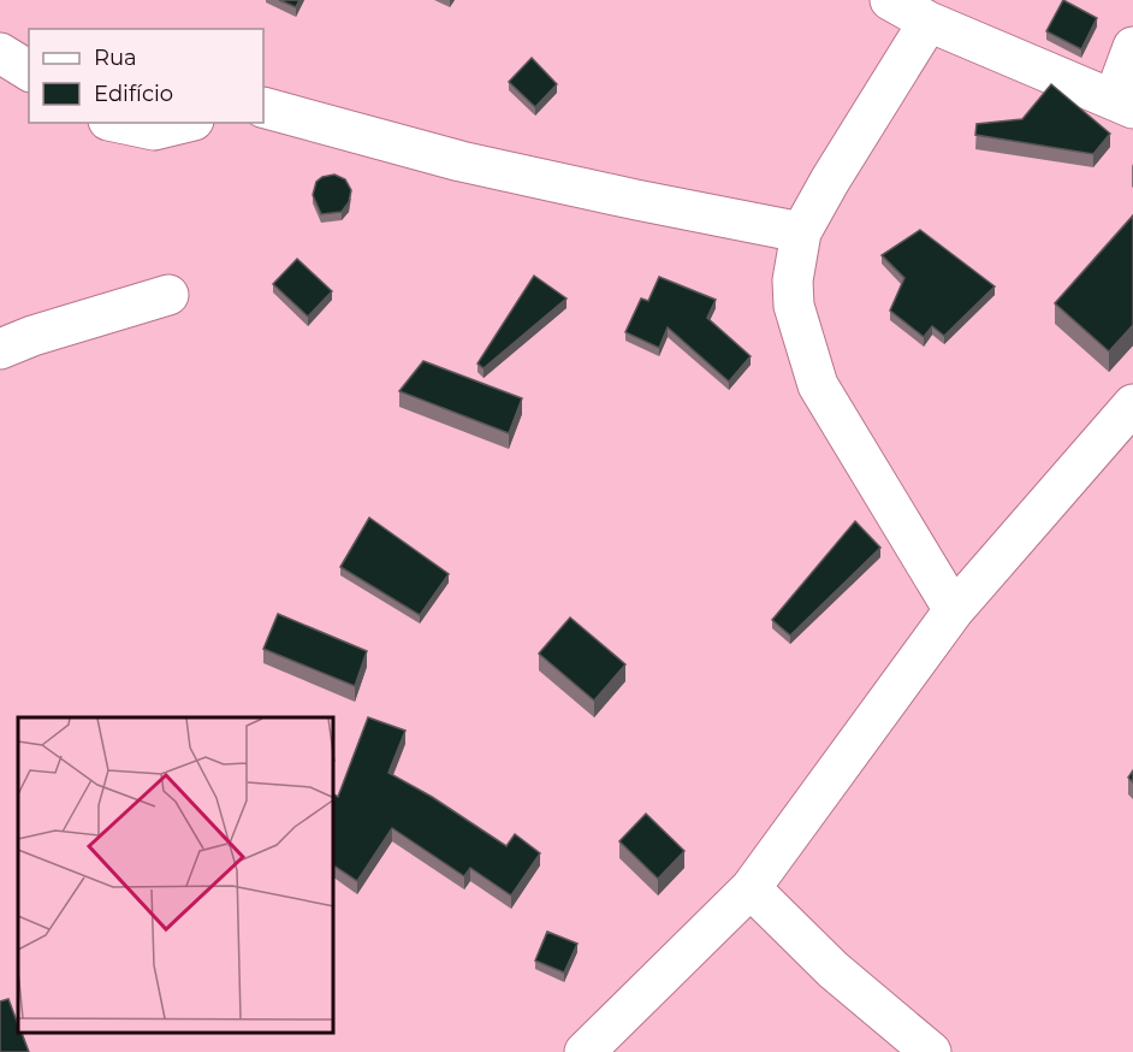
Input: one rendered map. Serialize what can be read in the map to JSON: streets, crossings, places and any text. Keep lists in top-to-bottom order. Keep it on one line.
{"legend":["Rua","Edifício"]}
